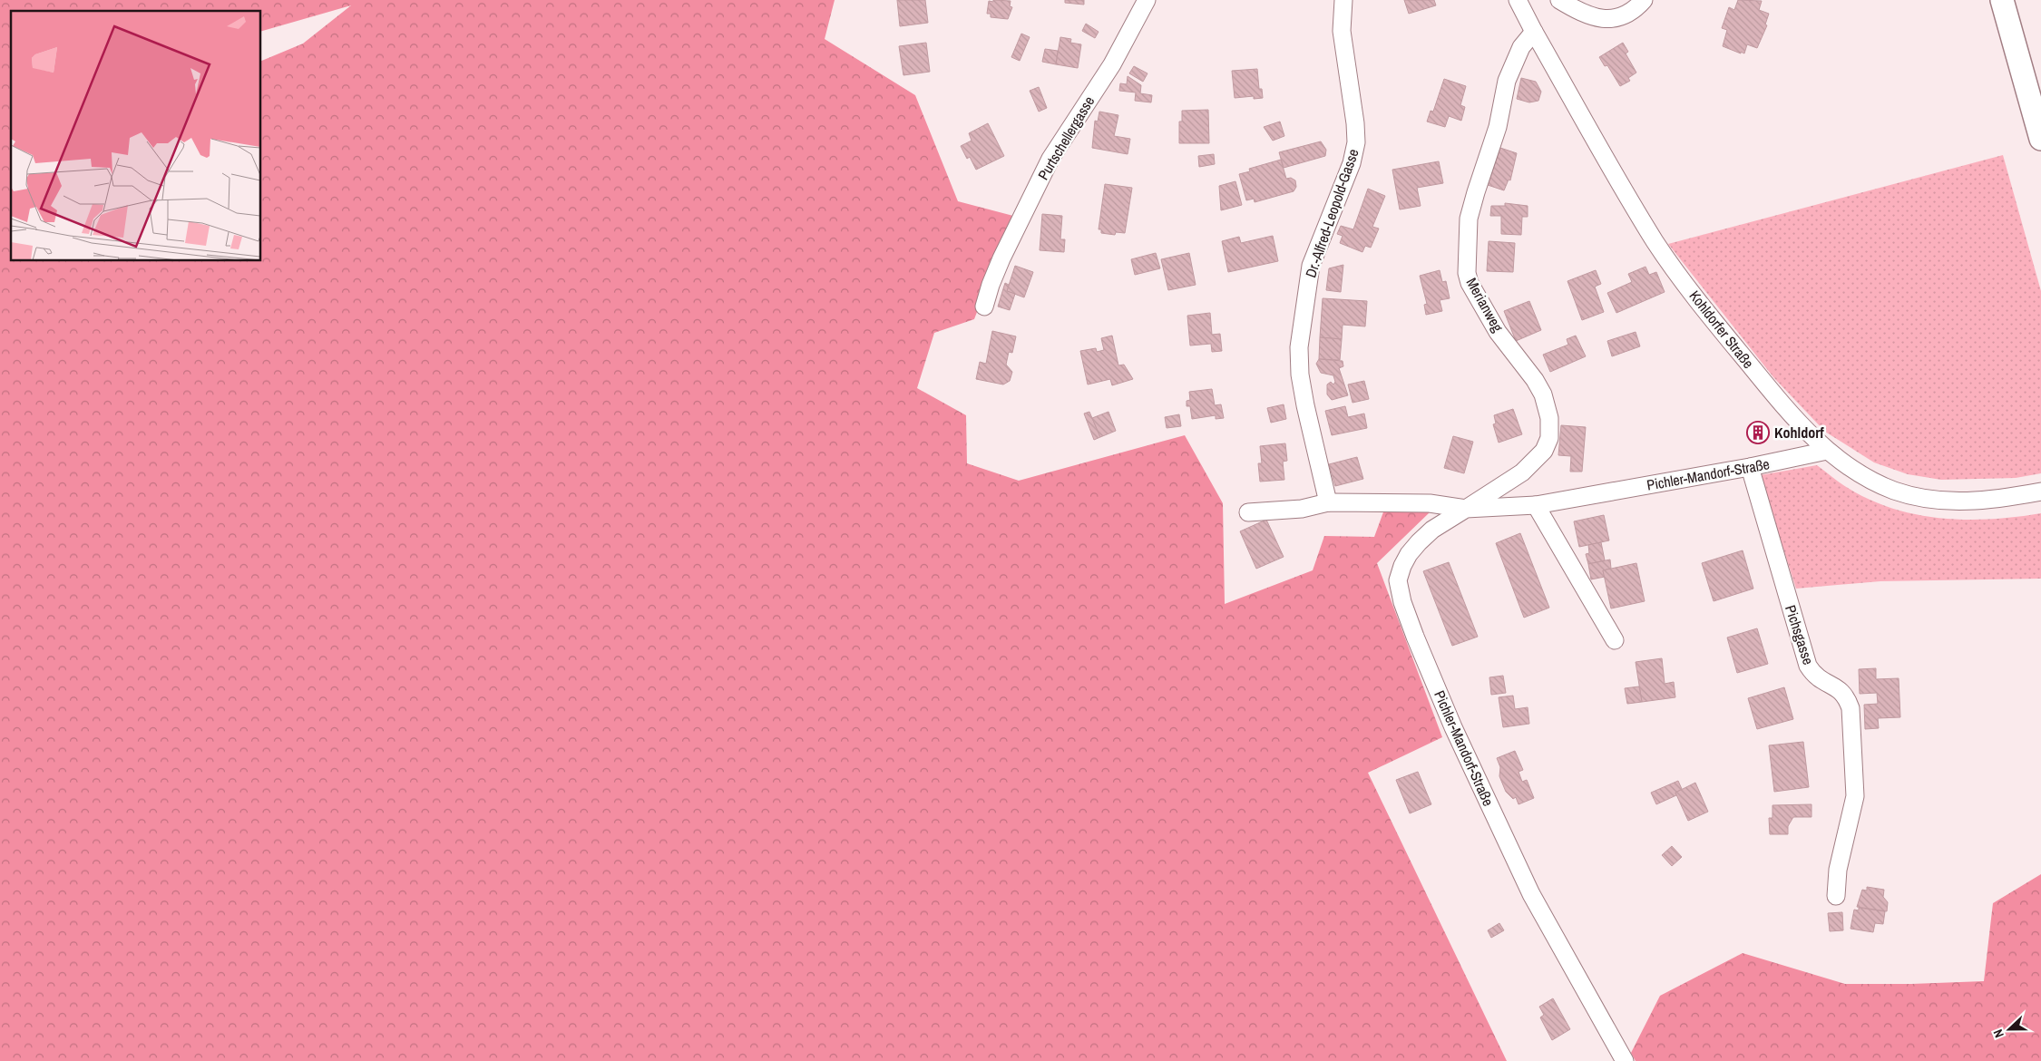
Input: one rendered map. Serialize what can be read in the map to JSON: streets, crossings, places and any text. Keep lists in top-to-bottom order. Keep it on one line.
{"streets":{"street":["Purtschellergasse","Dr.-Alfred-Leopold-Gasse","Merianweg","Kohldorfer Straße","Pichler-Mandorf-Straße","Pichsgasse"]},"crossings":[["Merianweg","Kohldorfer Straße"],["Merianweg","Pichler-Mandorf-Straße"],["Kohldorfer Straße","Pichler-Mandorf-Straße"],["Pichler-Mandorf-Straße","Pichsgasse"]],"places":{"building":["Kohldorf"]},"north":"left"}
